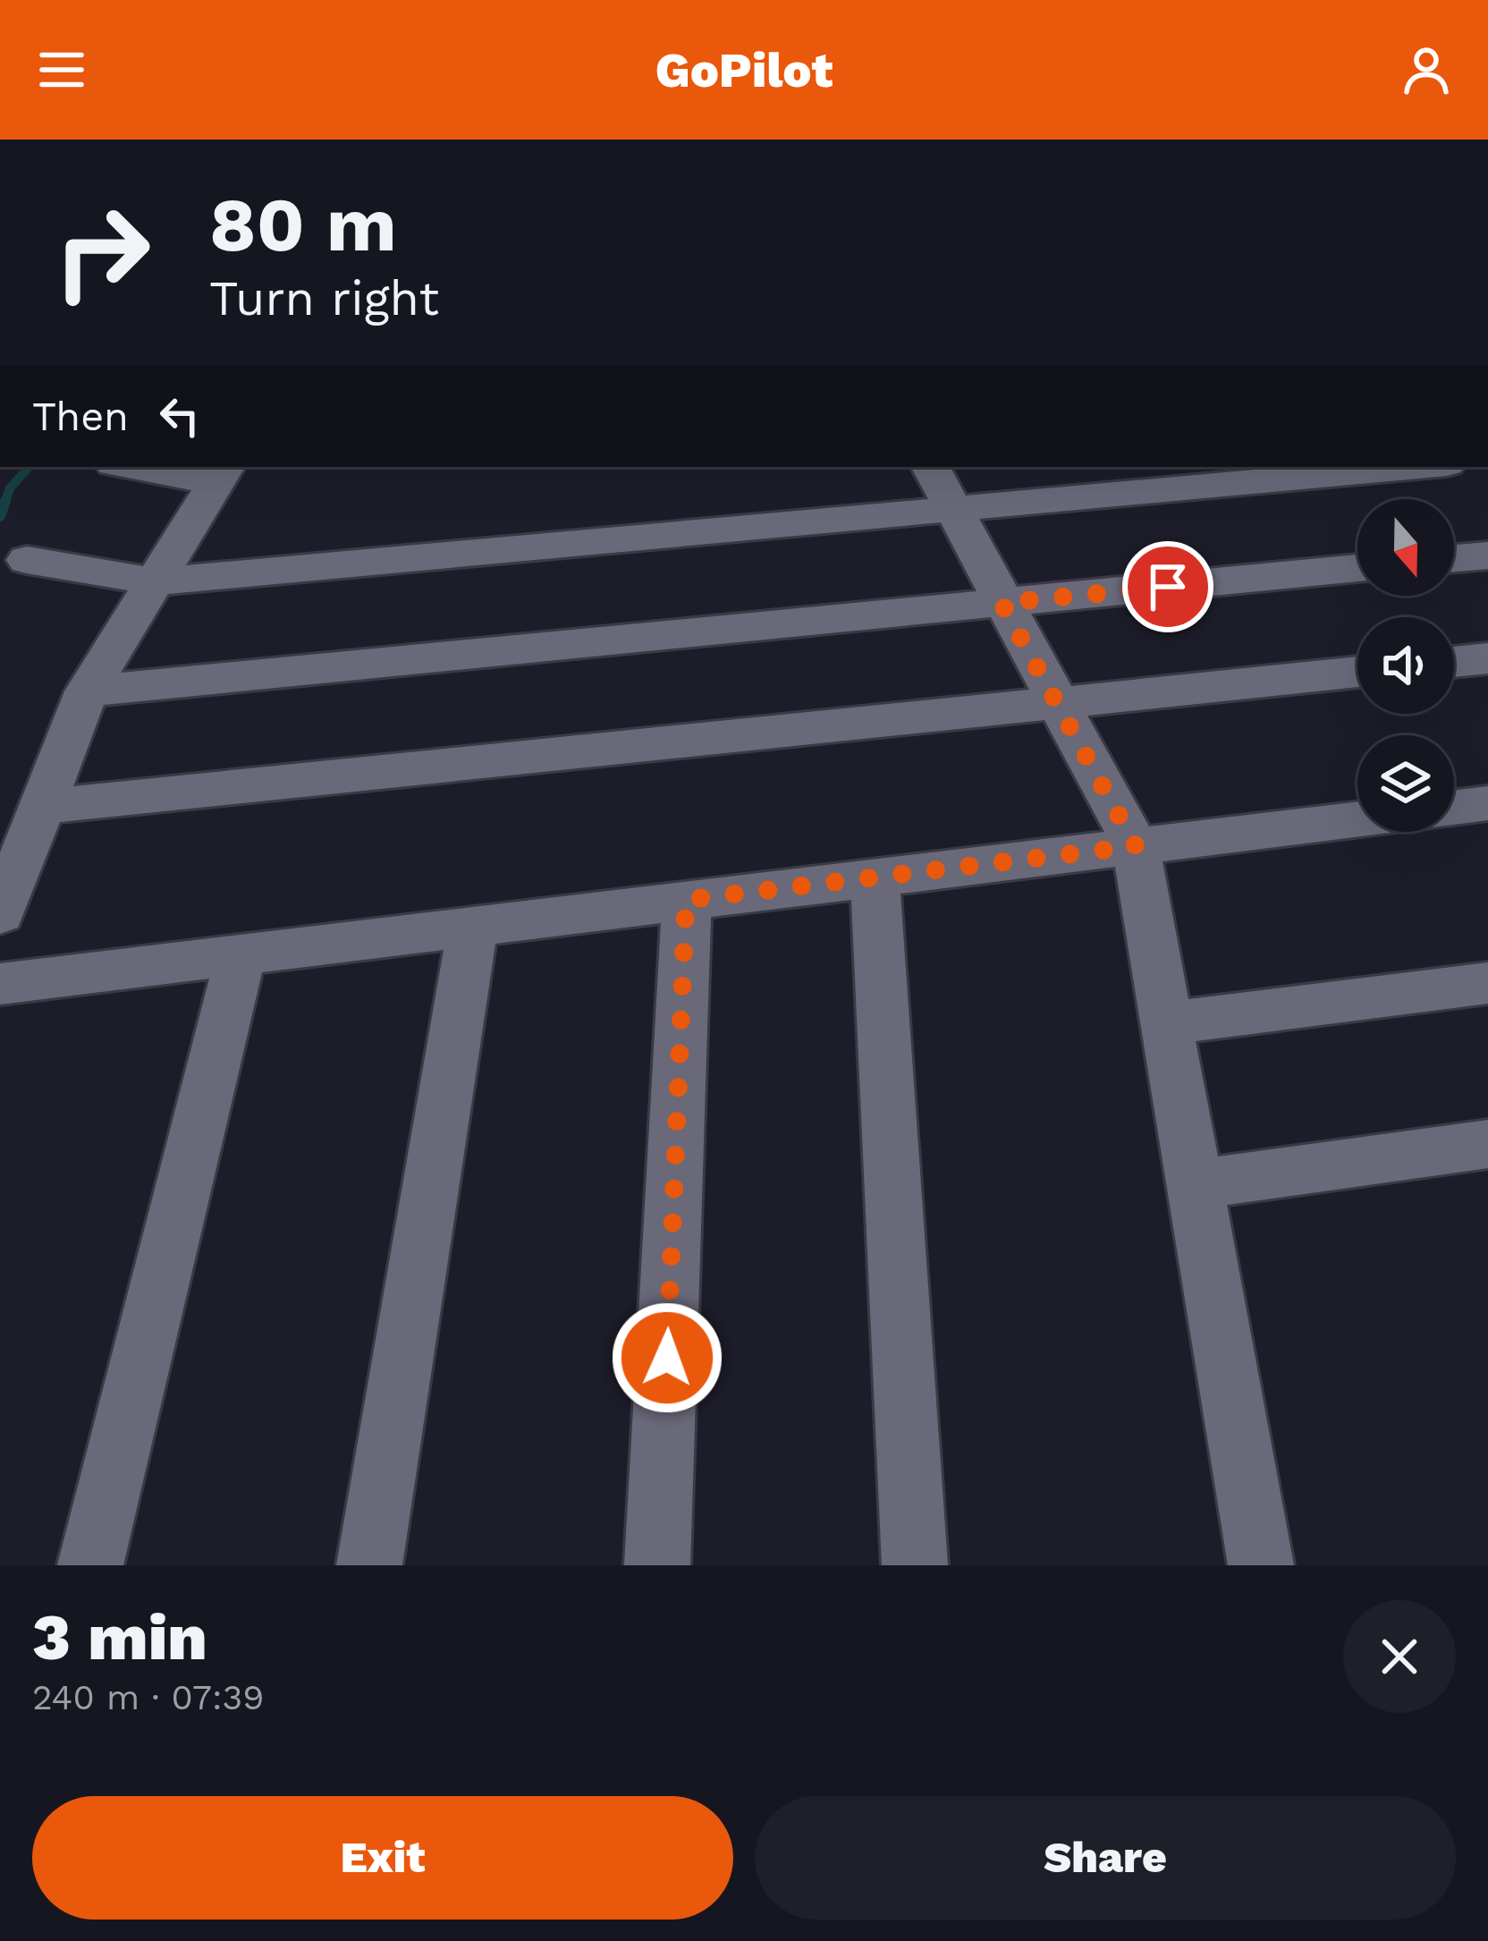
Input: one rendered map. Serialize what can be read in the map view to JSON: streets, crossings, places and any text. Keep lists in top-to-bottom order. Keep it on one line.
{"north":"bottom","page":{"header":"GoPilot","turn":["80 m","Turn right"],"then":"Then","heading":["3 min","240 m · 07:39"],"buttons":["Exit","Share"]}}
